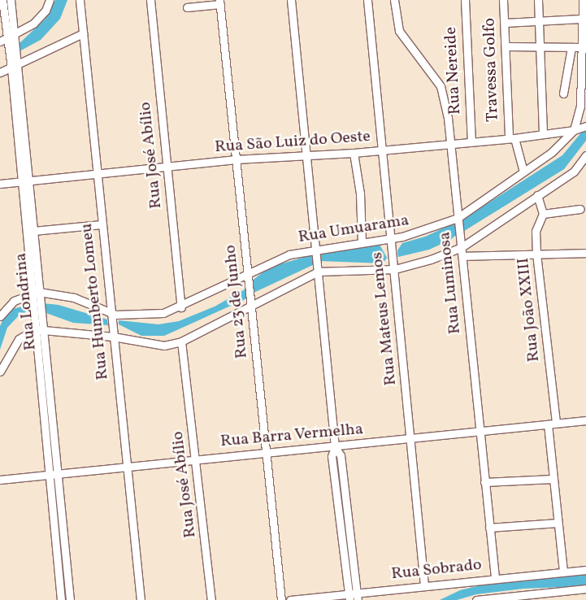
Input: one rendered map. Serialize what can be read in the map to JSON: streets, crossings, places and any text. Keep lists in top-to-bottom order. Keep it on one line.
{"streets":{"street":["Travessa Golfo","Rua Nereide","Rua São Luiz do Oeste","Rua José Abílio","Rua Umuarama","Rua Luminosa","Rua Londrina","Rua Humberto Lomeu","Rua 23 de Junho","Rua João XXIII","Rua Mateus Lemos","Rua Barra Vermelha","Rua Sobrado"]},"crossings":[["Travessa Golfo","Rua São Luiz do Oeste"],["Travessa Golfo","Rua Umuarama"],["Rua Nereide","Rua São Luiz do Oeste"],["Rua São Luiz do Oeste","Rua José Abílio"],["Rua São Luiz do Oeste","Rua Umuarama"],["Rua São Luiz do Oeste","Rua Luminosa"],["Rua São Luiz do Oeste","Rua Londrina"],["Rua São Luiz do Oeste","Rua Humberto Lomeu"],["Rua São Luiz do Oeste","Rua 23 de Junho"],["Rua São Luiz do Oeste","Rua Mateus Lemos"],["Rua José Abílio","Rua Umuarama"],["Rua José Abílio","Rua Barra Vermelha"],["Rua Umuarama","Rua Luminosa"],["Rua Umuarama","Rua Londrina"],["Rua Umuarama","Rua Humberto Lomeu"],["Rua Umuarama","Rua 23 de Junho"],["Rua Umuarama","Rua Mateus Lemos"],["Rua Luminosa","Rua Barra Vermelha"],["Rua Luminosa","Rua Sobrado"],["Rua Londrina","Rua Barra Vermelha"],["Rua Humberto Lomeu","Rua Barra Vermelha"],["Rua 23 de Junho","Rua Barra Vermelha"],["Rua João XXIII","Rua Barra Vermelha"],["Rua Mateus Lemos","Rua Barra Vermelha"],["Rua Mateus Lemos","Rua Sobrado"]]}
